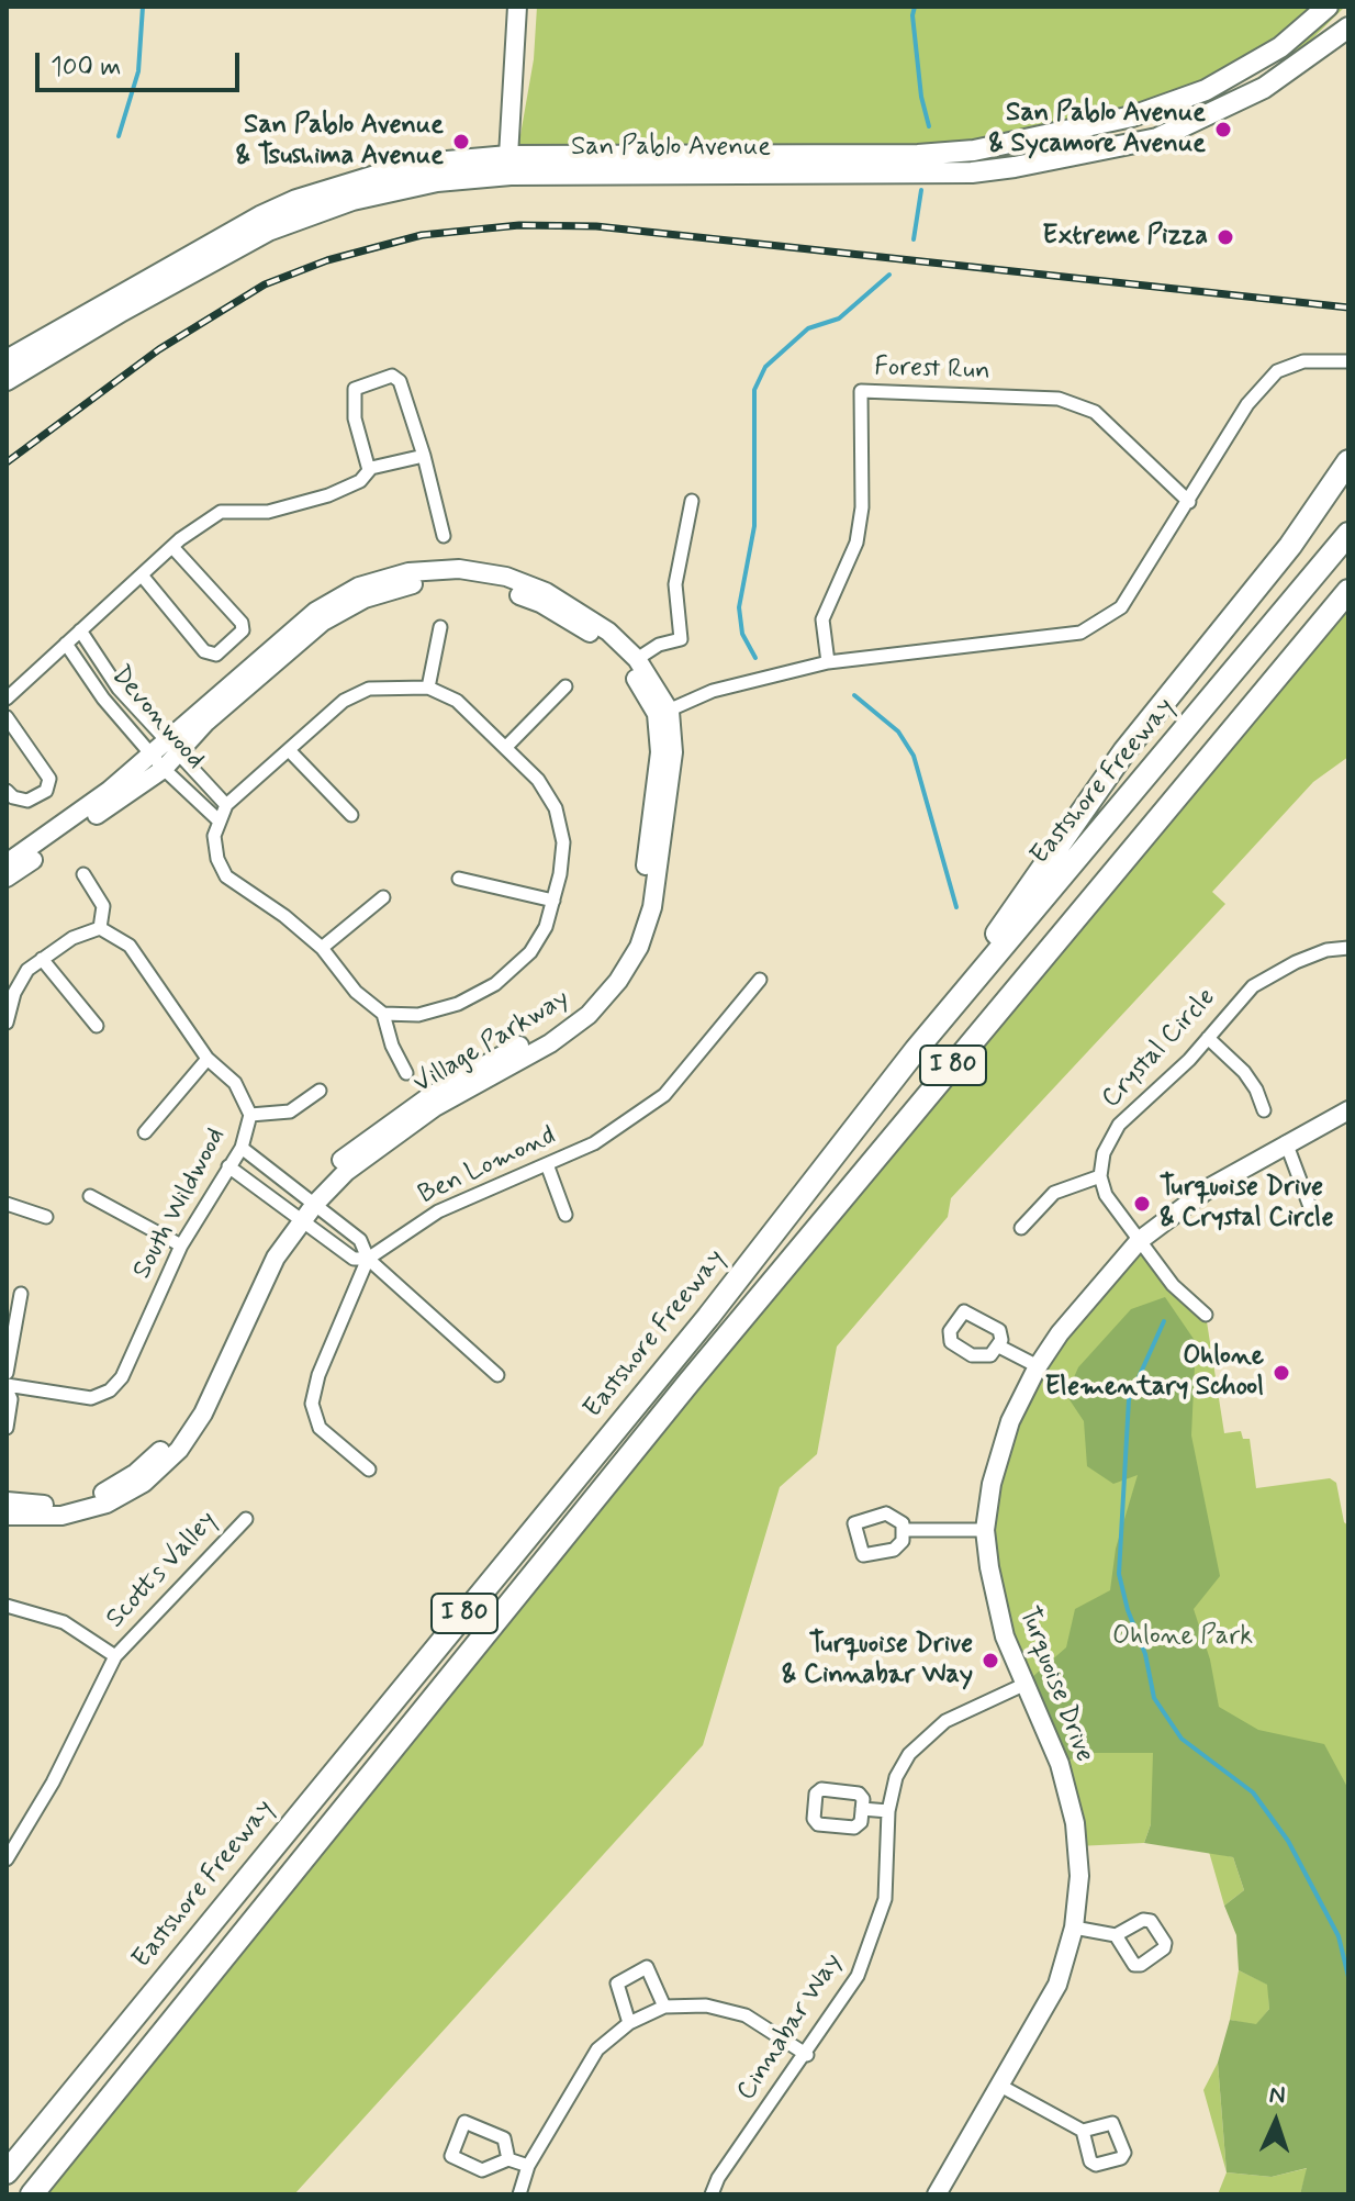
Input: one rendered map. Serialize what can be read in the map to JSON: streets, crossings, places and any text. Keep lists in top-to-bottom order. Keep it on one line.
{"streets":{"highway":["Eastshore Freeway","I 80"],"main road":["San Pablo Avenue"],"street":["Forest Run","Devonwood","Village Parkway","Crystal Circle","Ben Lomond","South Wildwood","Scotts Valley","Turquoise Drive","Cinnabar Way"]},"crossings":[["Devonwood","Village Parkway"],["Turquoise Drive","Cinnabar Way"]],"parks":["Ohlone Park"],"places":["San Pablo Avenue & Sycamore Avenue","San Pablo Avenue & Tsushima Avenue","Extreme Pizza","Turquoise Drive & Crystal Circle","Ohlone Elementary School","Turquoise Drive & Cinnabar Way"],"scale_bar":"100 m","north":"top"}
